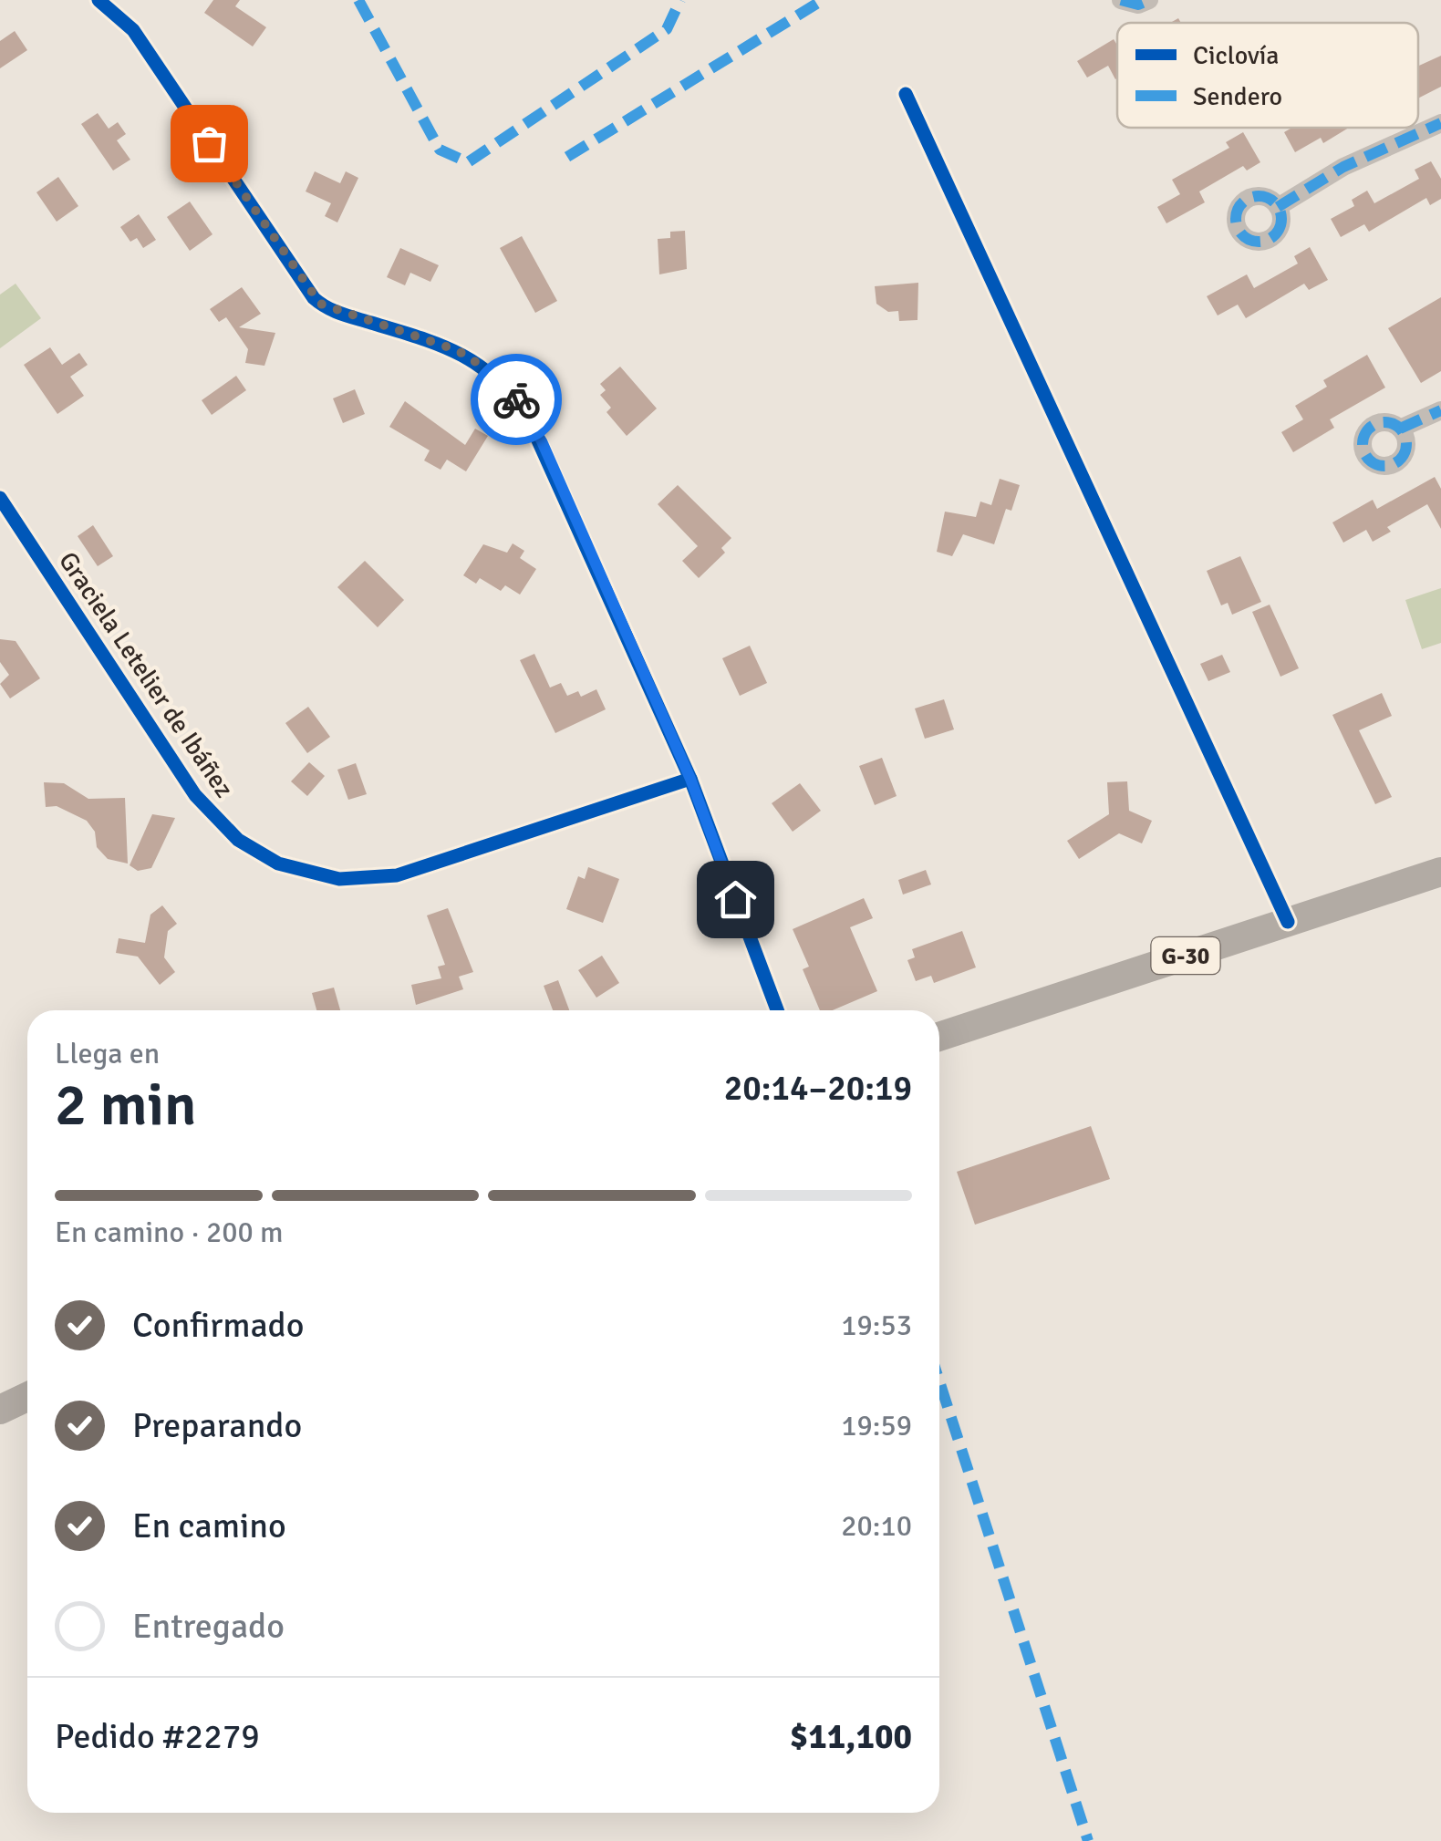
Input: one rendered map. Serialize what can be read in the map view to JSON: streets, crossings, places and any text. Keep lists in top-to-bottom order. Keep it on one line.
{"streets":{"main road":["G-30"],"street":["Graciela Letelier de Ibáñez"]},"legend":["Ciclovía","Sendero"],"page":{"heading":["2 min","Llega en","20:14–20:19"],"panel":["Pedido #2279","$11,100"],"bar":"En camino · 200 m","list":[["Confirmado","19:53"],["Preparando","19:59"],["En camino","20:10"],"Entregado"]}}
